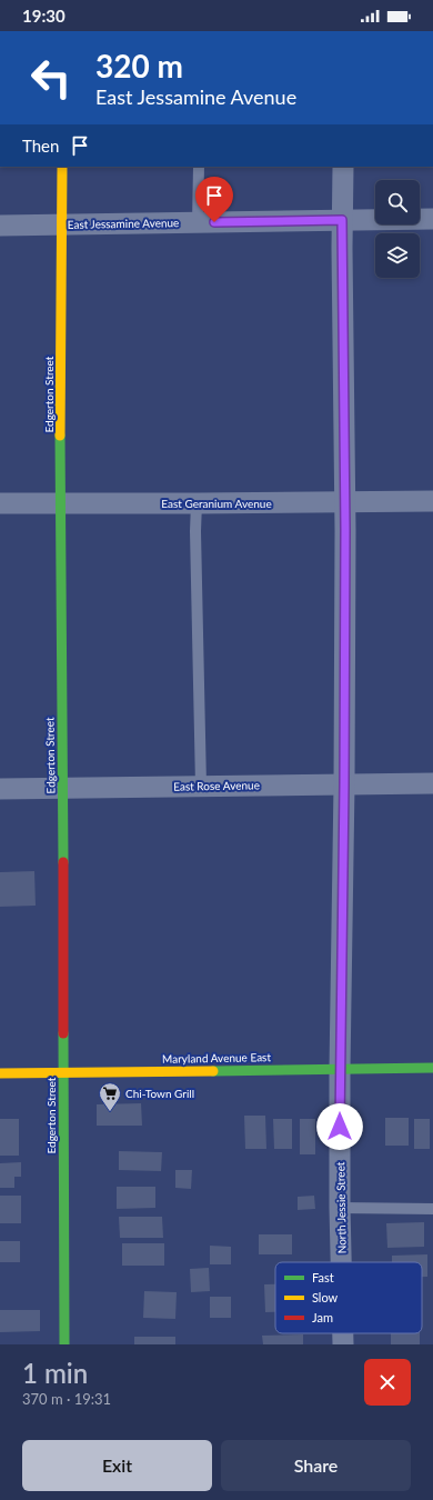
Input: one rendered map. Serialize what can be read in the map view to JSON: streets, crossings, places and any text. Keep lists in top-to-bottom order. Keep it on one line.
{"streets":{"street":["East Jessamine Avenue","Edgerton Street","East Geranium Avenue","East Rose Avenue","Maryland Avenue East","North Jessie Street"]},"crossings":[["East Jessamine Avenue","Edgerton Street"],["East Jessamine Avenue","North Jessie Street"],["Edgerton Street","East Geranium Avenue"],["Edgerton Street","East Rose Avenue"],["Edgerton Street","Maryland Avenue East"],["East Geranium Avenue","North Jessie Street"],["East Rose Avenue","North Jessie Street"],["Maryland Avenue East","North Jessie Street"]],"places":{"supermarket":["Chi-Town Grill"]},"legend":["Fast","Slow","Jam"],"page":{"status":"19:30","turn":["320 m","East Jessamine Avenue"],"then":"Then","heading":["1 min","370 m · 19:31"],"buttons":["Exit","Share"]}}
